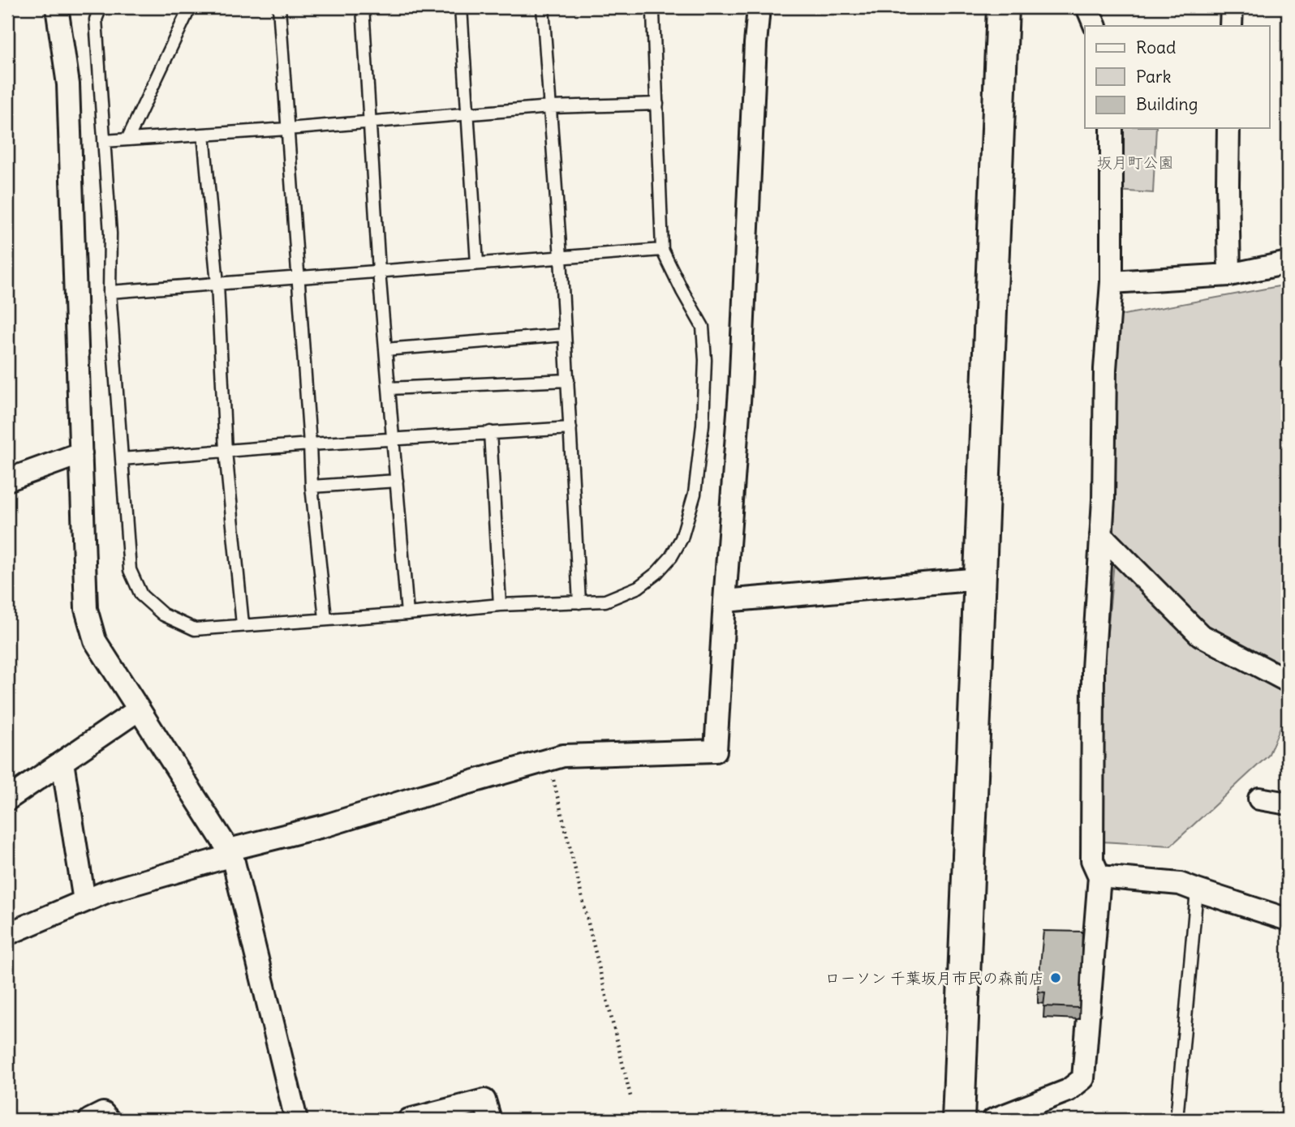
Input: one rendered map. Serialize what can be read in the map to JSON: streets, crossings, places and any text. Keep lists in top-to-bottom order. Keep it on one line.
{"parks":["坂月町公園"],"places":["ローソン 千葉坂月市民の森前店"],"legend":["Road","Park","Building"]}
